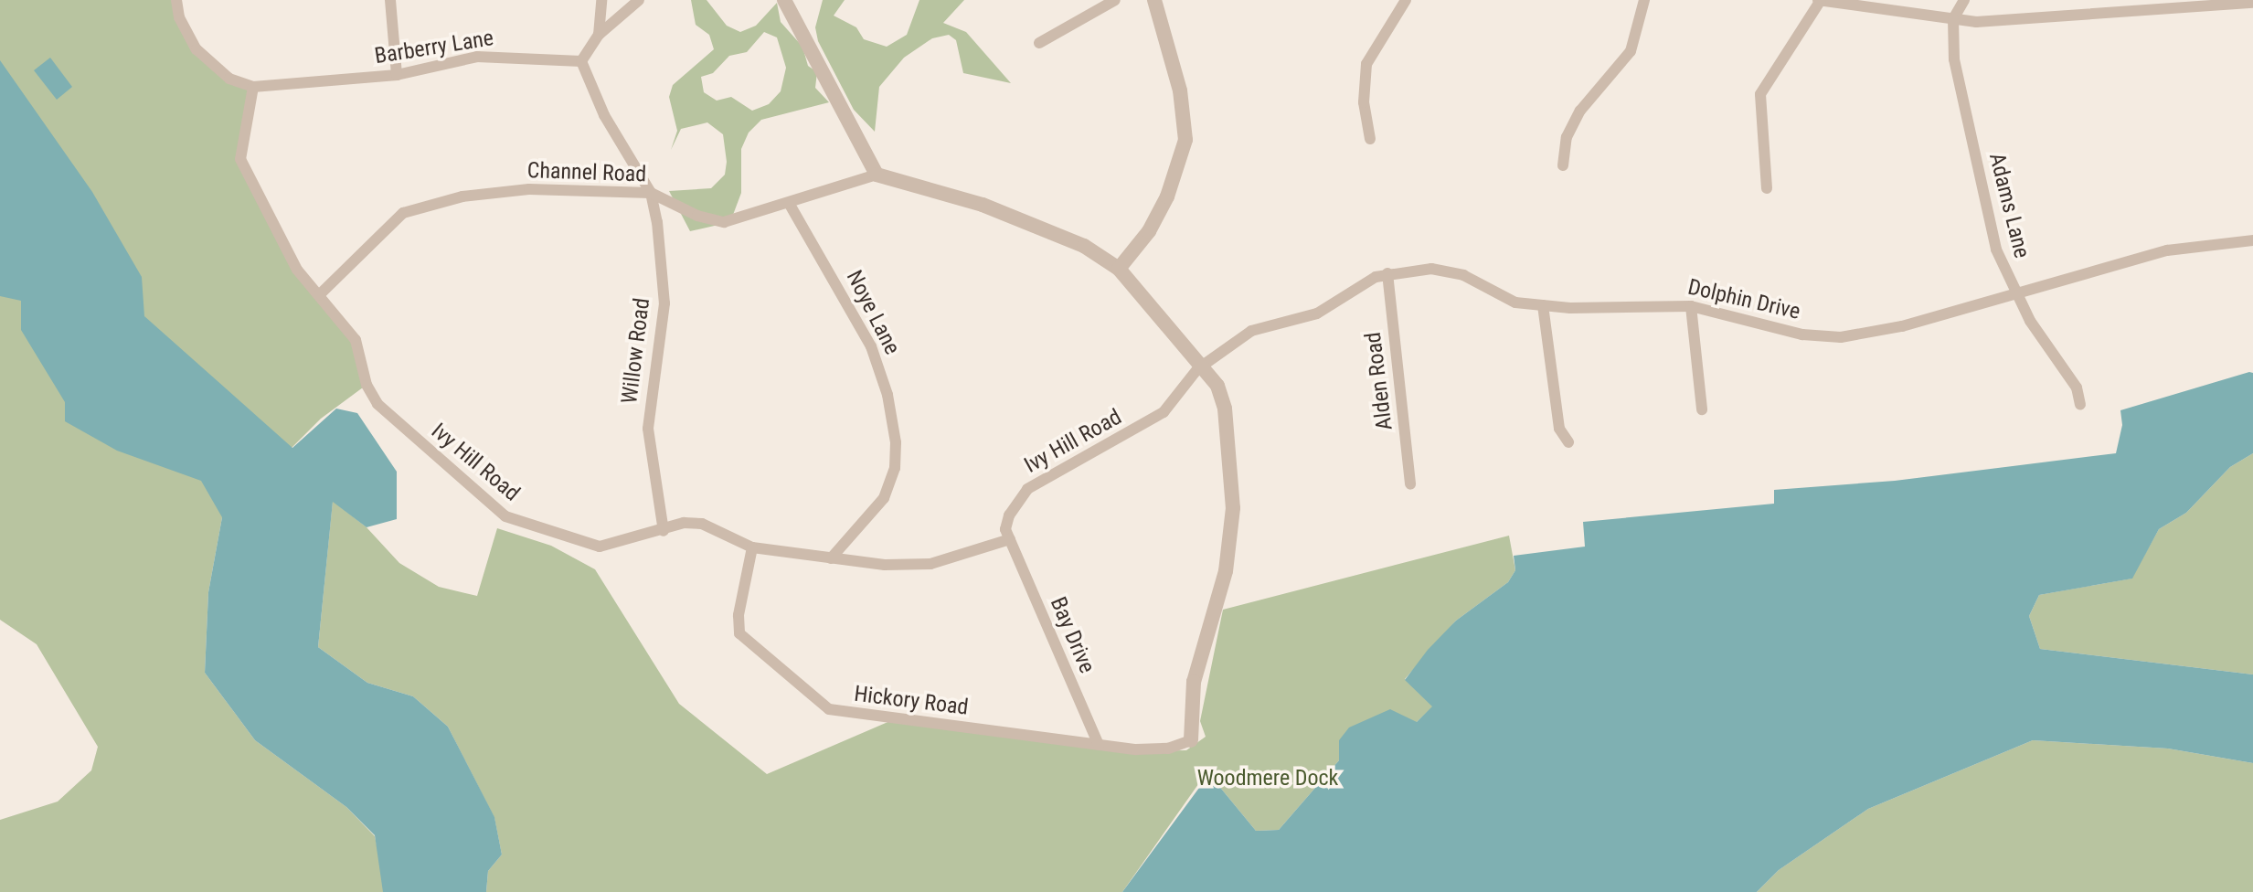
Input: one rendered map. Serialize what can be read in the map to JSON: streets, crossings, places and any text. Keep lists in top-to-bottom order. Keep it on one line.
{"streets":{"street":["Barberry Lane","Channel Road","Adams Lane","Dolphin Drive","Noye Lane","Willow Road","Alden Road","Ivy Hill Road","Bay Drive","Hickory Road"]},"crossings":[["Barberry Lane","Willow Road"],["Barberry Lane","Ivy Hill Road"],["Channel Road","Noye Lane"],["Channel Road","Willow Road"],["Channel Road","Ivy Hill Road"],["Adams Lane","Dolphin Drive"],["Dolphin Drive","Alden Road"],["Dolphin Drive","Ivy Hill Road"],["Noye Lane","Ivy Hill Road"],["Willow Road","Ivy Hill Road"],["Ivy Hill Road","Bay Drive"],["Ivy Hill Road","Hickory Road"],["Bay Drive","Hickory Road"]],"parks":["Woodmere Dock"]}
